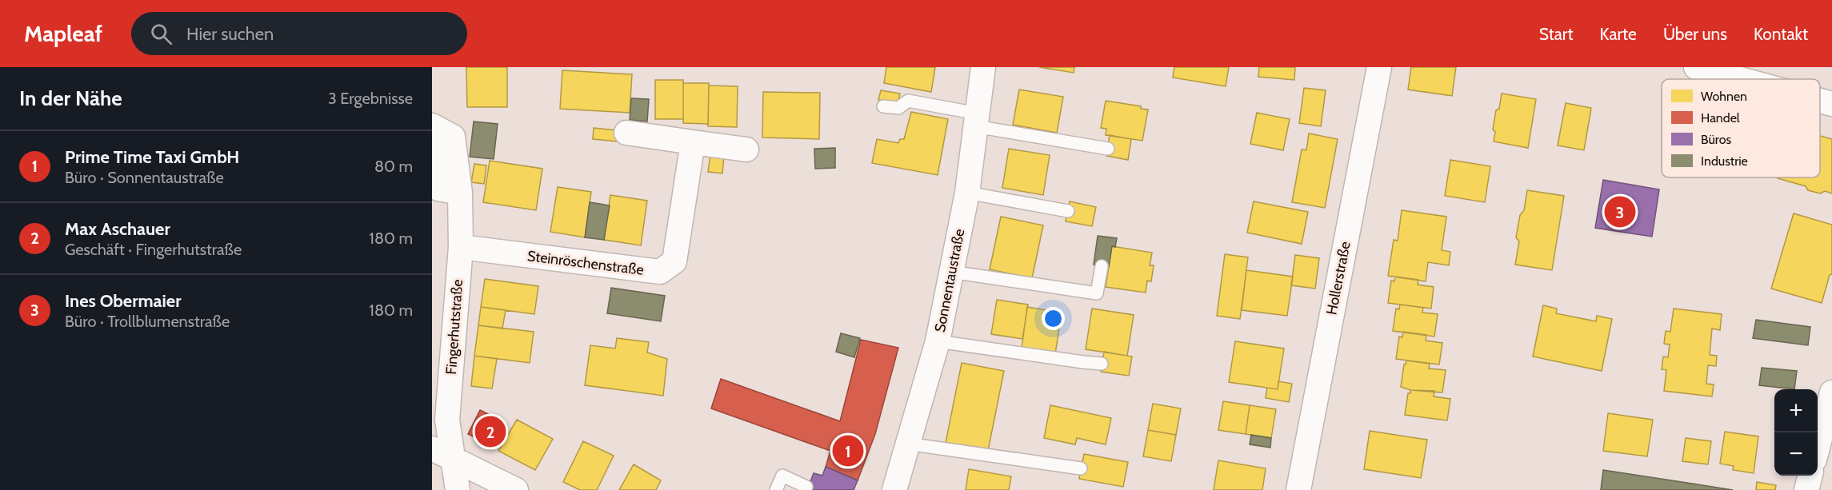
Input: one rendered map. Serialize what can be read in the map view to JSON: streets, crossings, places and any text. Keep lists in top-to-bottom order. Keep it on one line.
{"streets":{"street":["Steinröschenstraße","Hollerstraße","Sonnentaustraße","Fingerhutstraße"]},"crossings":[["Steinröschenstraße","Fingerhutstraße"]],"legend":["Wohnen","Handel","Büros","Industrie"],"page":{"header":"Mapleaf","search":"Hier suchen","nav":["Start","Karte","Über uns","Kontakt"],"heading":["In der Nähe","3 Ergebnisse"],"list":[{"mark":"1","name":"Prime Time Taxi GmbH","note":"Büro · Sonnentaustraße","value":"80 m"},{"mark":"2","name":"Max Aschauer","note":"Geschäft · Fingerhutstraße","value":"180 m"},{"mark":"3","name":"Ines Obermaier","note":"Büro · Trollblumenstraße","value":"180 m"}],"pins":["3","2","1"],"map_buttons":["+","−"]}}
